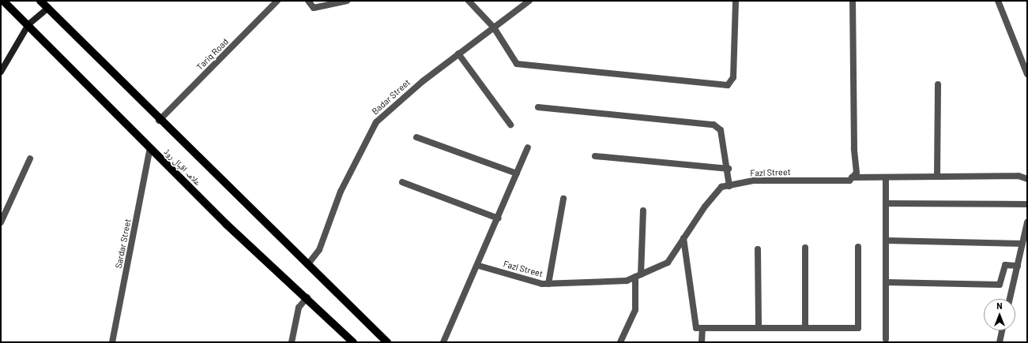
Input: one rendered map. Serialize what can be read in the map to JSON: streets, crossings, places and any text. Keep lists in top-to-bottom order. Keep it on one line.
{"streets":{"main road":["علامہ اقبال روڈ"],"street":["Tariq Road","Badar Street","Fazl Street","Sardar Street"]},"crossings":[["Tariq Road","علامہ اقبال روڈ"],["Badar Street","علامہ اقبال روڈ"],["علامہ اقبال روڈ","Sardar Street"]],"north":"top"}
